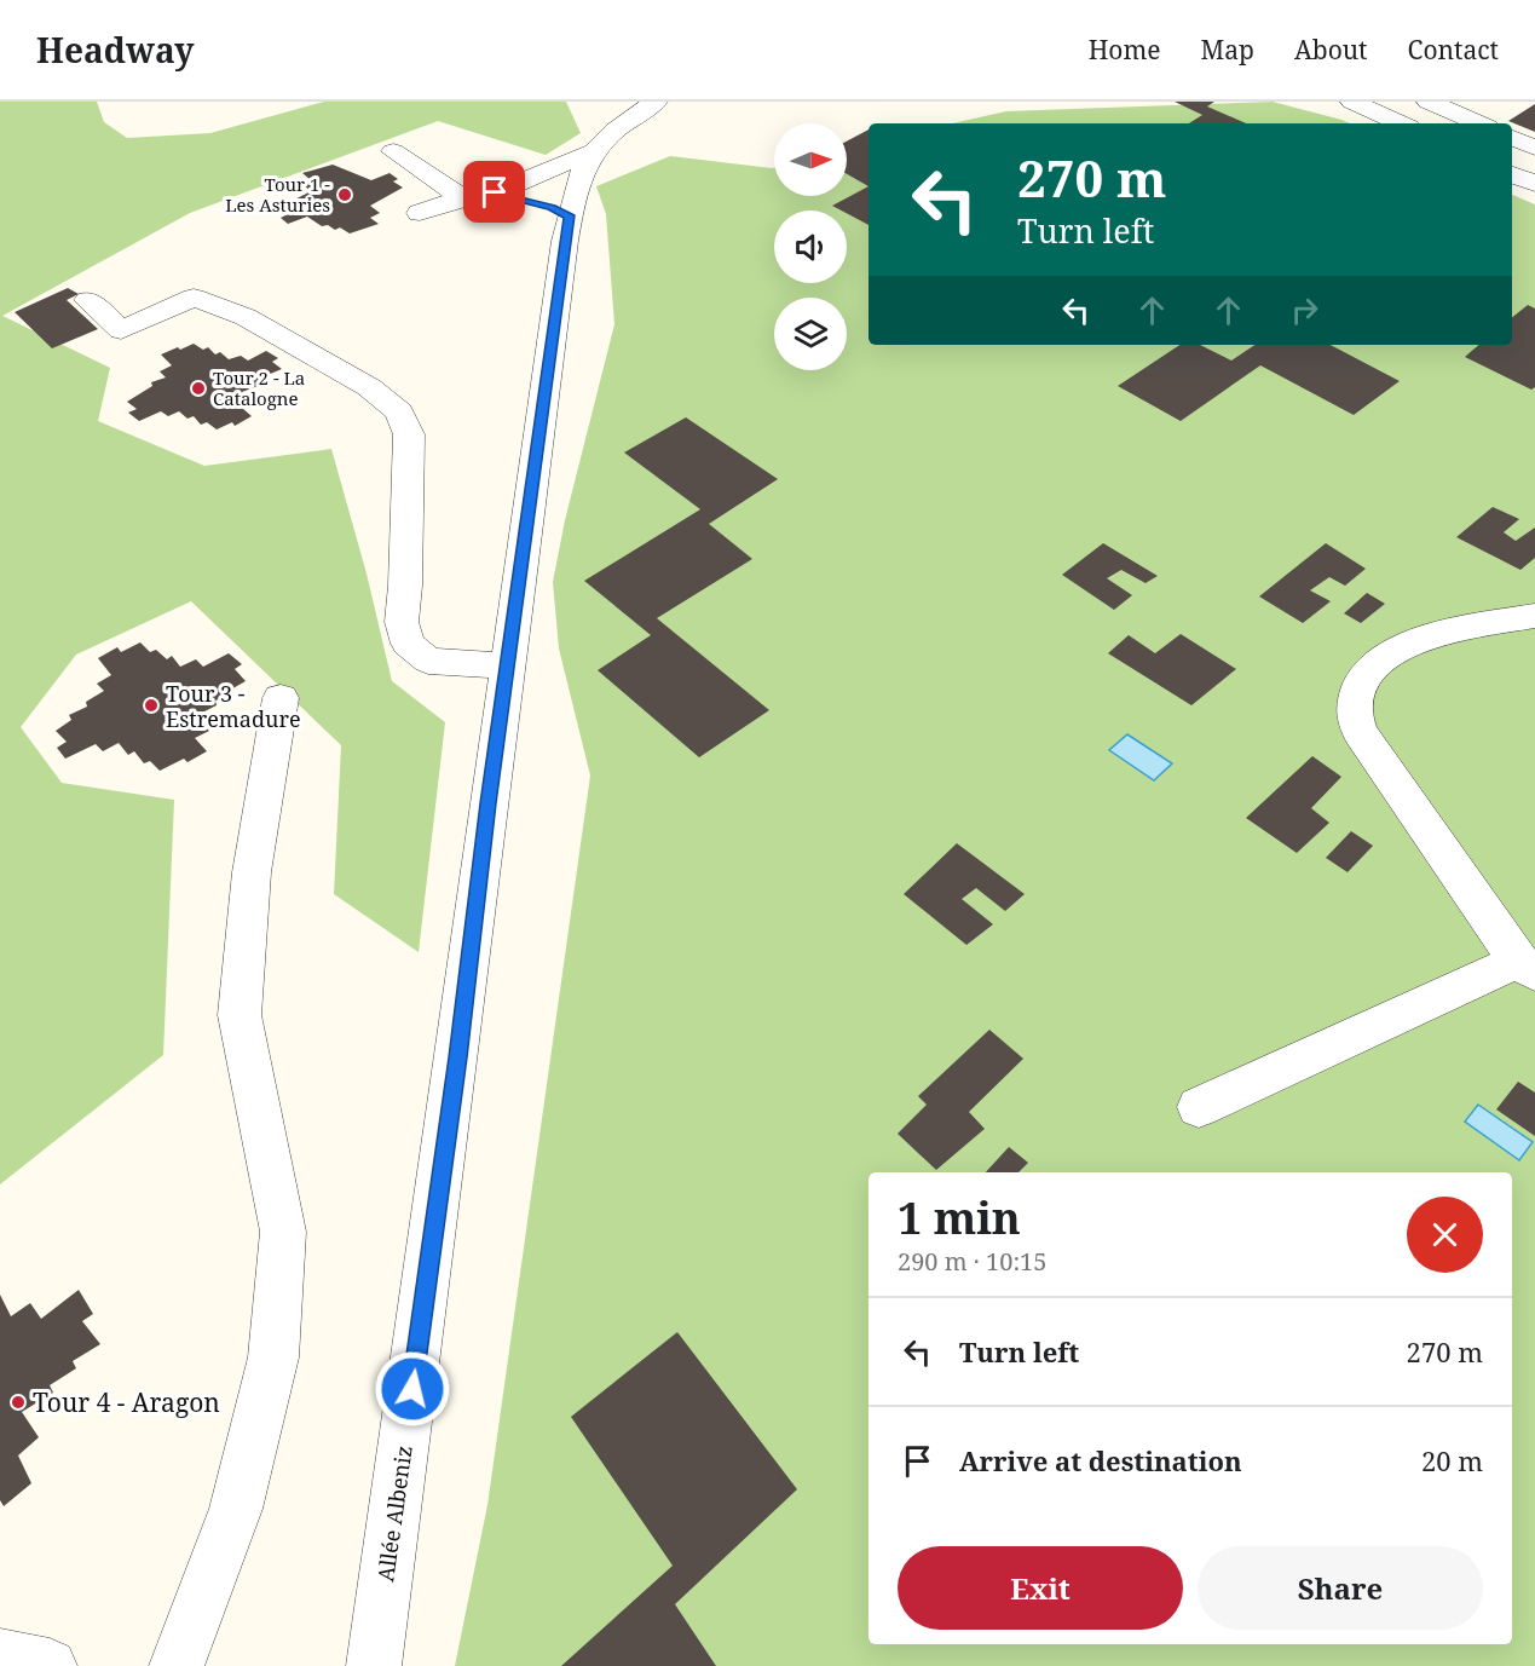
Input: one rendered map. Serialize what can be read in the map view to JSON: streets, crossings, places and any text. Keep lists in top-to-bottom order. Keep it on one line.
{"streets":{"street":["Allée Albeniz"]},"places":["Tour 1 - Les Asturies","Tour 2 - La Catalogne","Tour 3 - Estremadure","Tour 4 - Aragon"],"north":"right","page":{"header":"Headway","nav":["Home","Map","About","Contact"],"turn":["270 m","Turn left"],"heading":["1 min","290 m · 10:15"],"list":[{"name":"Turn left","value":"270 m"},{"name":"Arrive at destination","value":"20 m"}],"buttons":["Exit","Share"]}}
